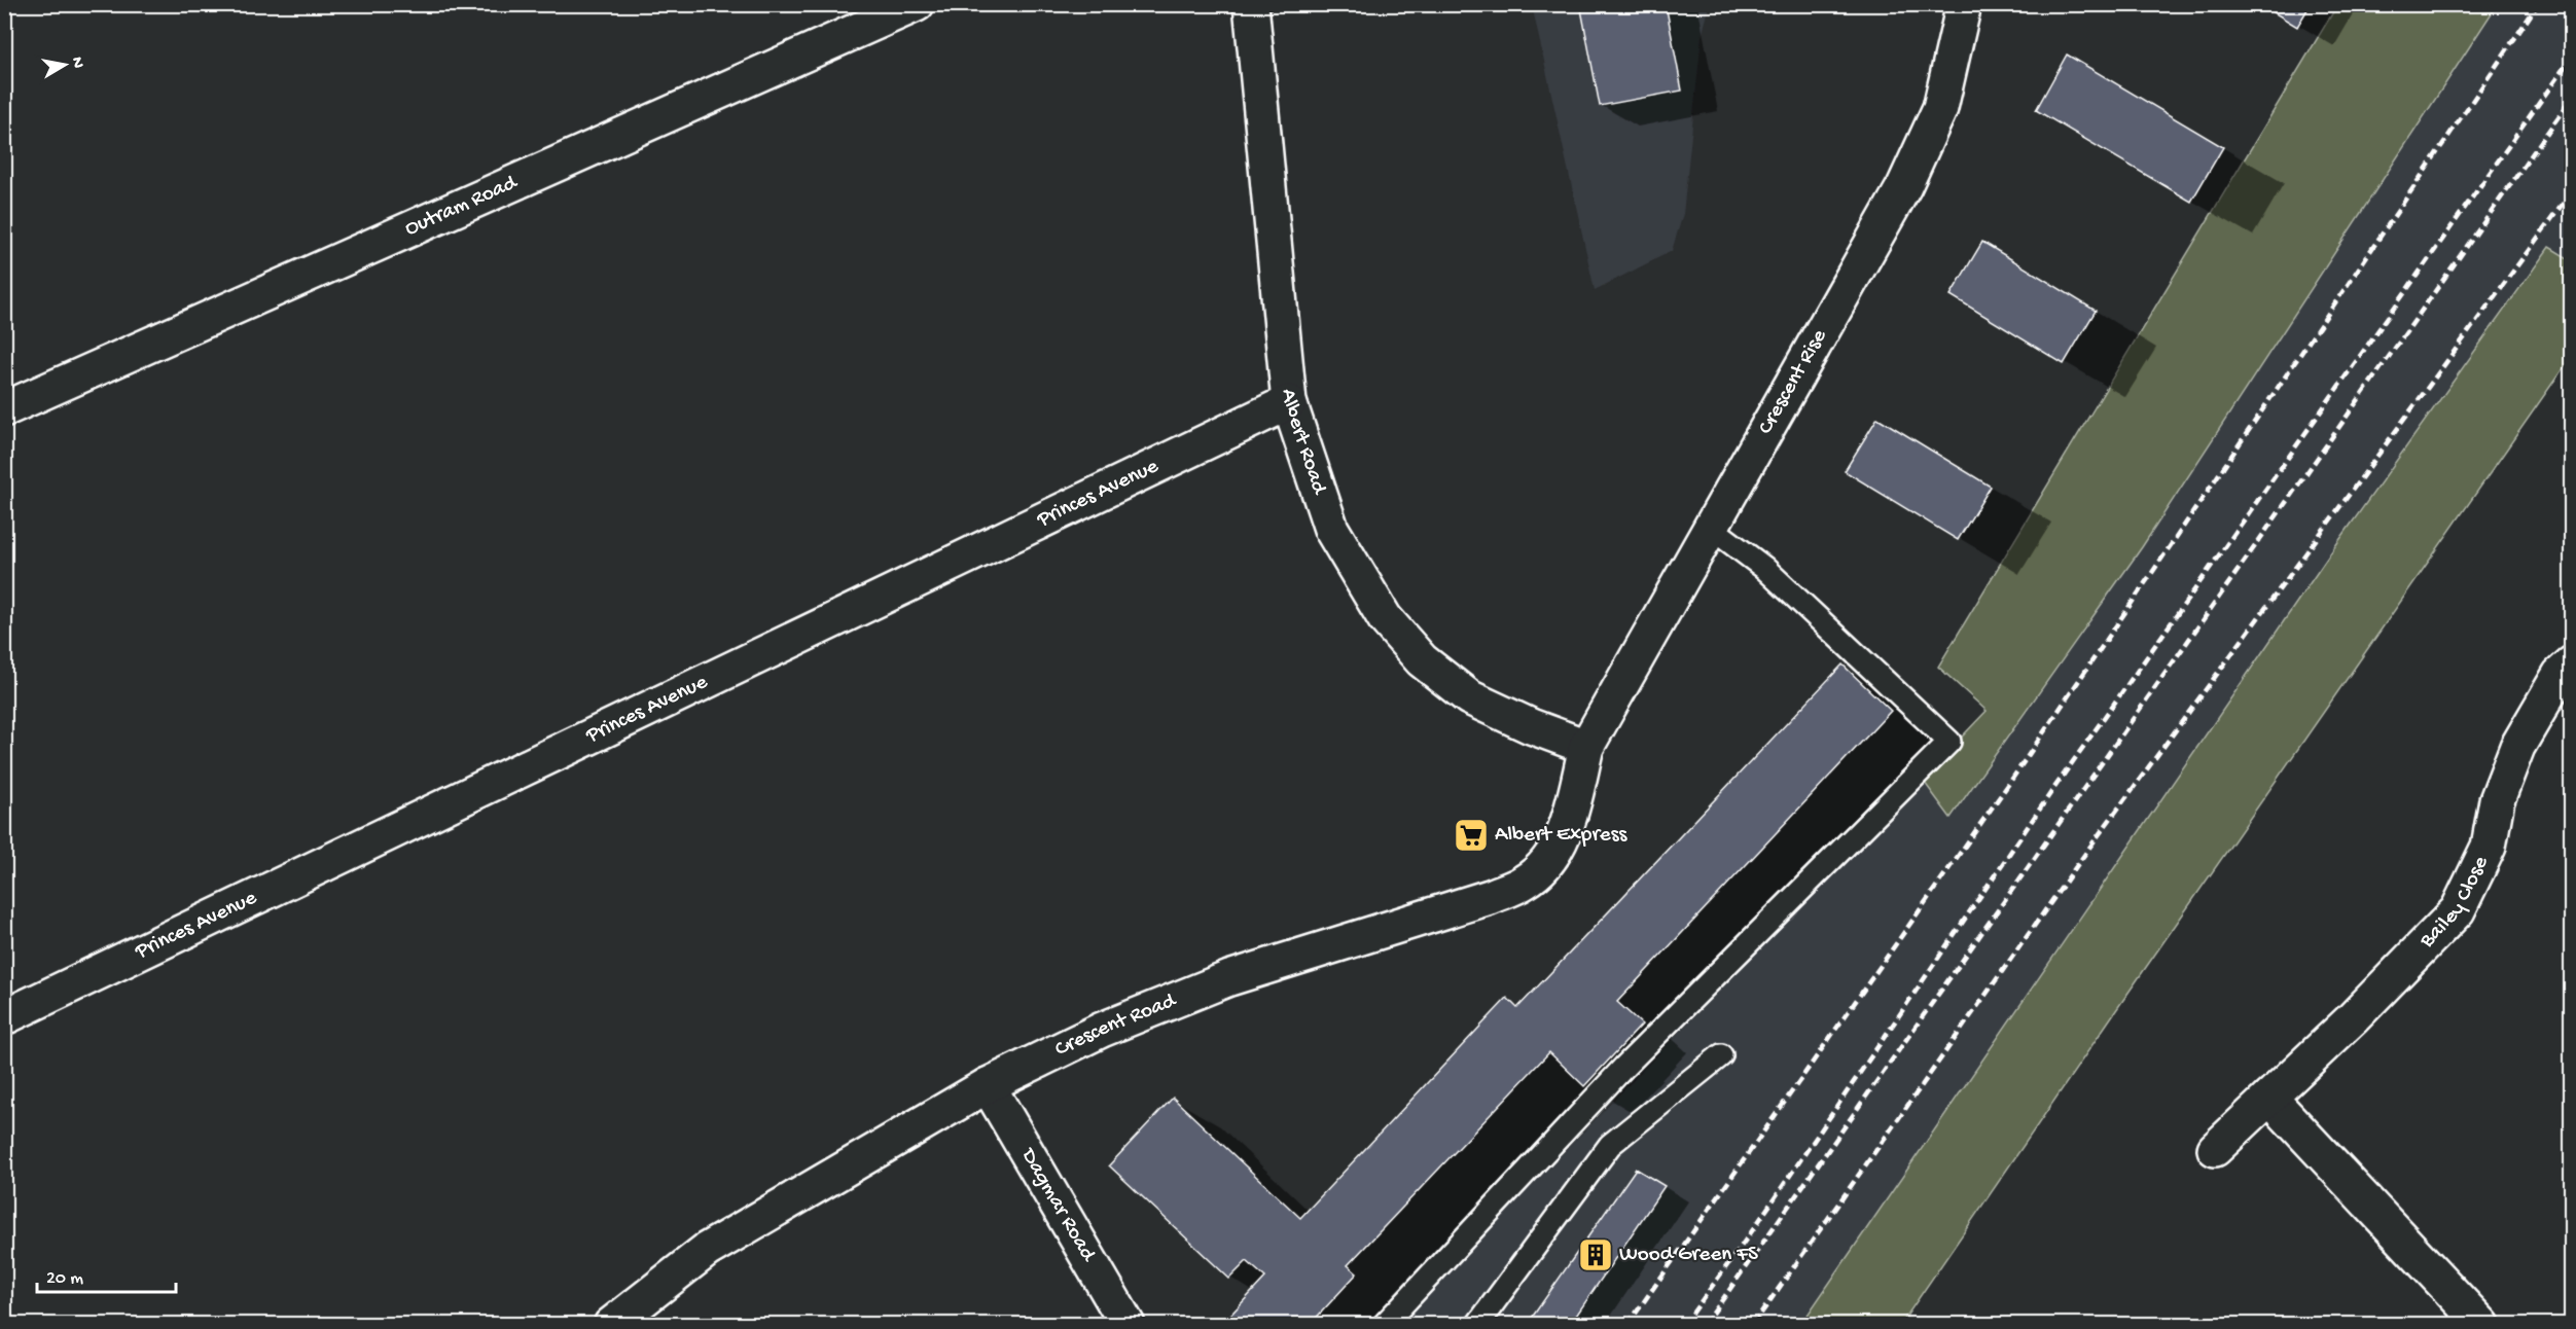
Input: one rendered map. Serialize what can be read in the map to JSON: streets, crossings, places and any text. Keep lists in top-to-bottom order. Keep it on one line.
{"streets":{"street":["Outram Road","Crescent Rise","Albert Road","Princes Avenue","Bailey Close","Crescent Road","Dagmar Road"]},"crossings":[["Crescent Rise","Albert Road"],["Crescent Rise","Crescent Road"],["Albert Road","Princes Avenue"],["Albert Road","Crescent Road"],["Crescent Road","Dagmar Road"]],"places":{"supermarket":["Albert Express"],"building":["Wood Green FS"]},"scale_bar":"20 m","north":"right"}
